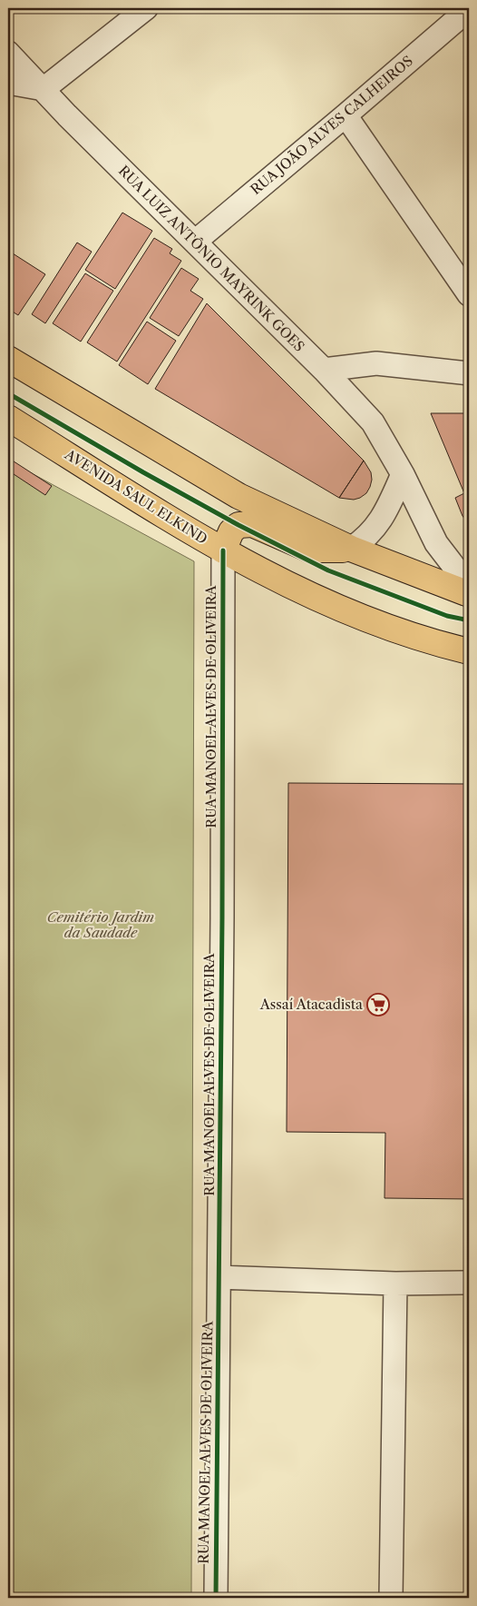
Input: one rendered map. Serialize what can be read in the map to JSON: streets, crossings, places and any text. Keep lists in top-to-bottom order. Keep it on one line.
{"streets":{"main road":["AVENIDA SAUL ELKIND"],"street":["RUA JOÃO ALVES CALHEIROS","RUA LUIZ ANTÔNIO MAYRINK GOES","RUA MANOEL ALVES DE OLIVEIRA"]},"crossings":[["RUA JOÃO ALVES CALHEIROS","RUA LUIZ ANTÔNIO MAYRINK GOES"],["AVENIDA SAUL ELKIND","RUA MANOEL ALVES DE OLIVEIRA"]],"parks":["Cemitério Jardim da Saudade"],"places":{"supermarket":["Assaí Atacadista"]}}
